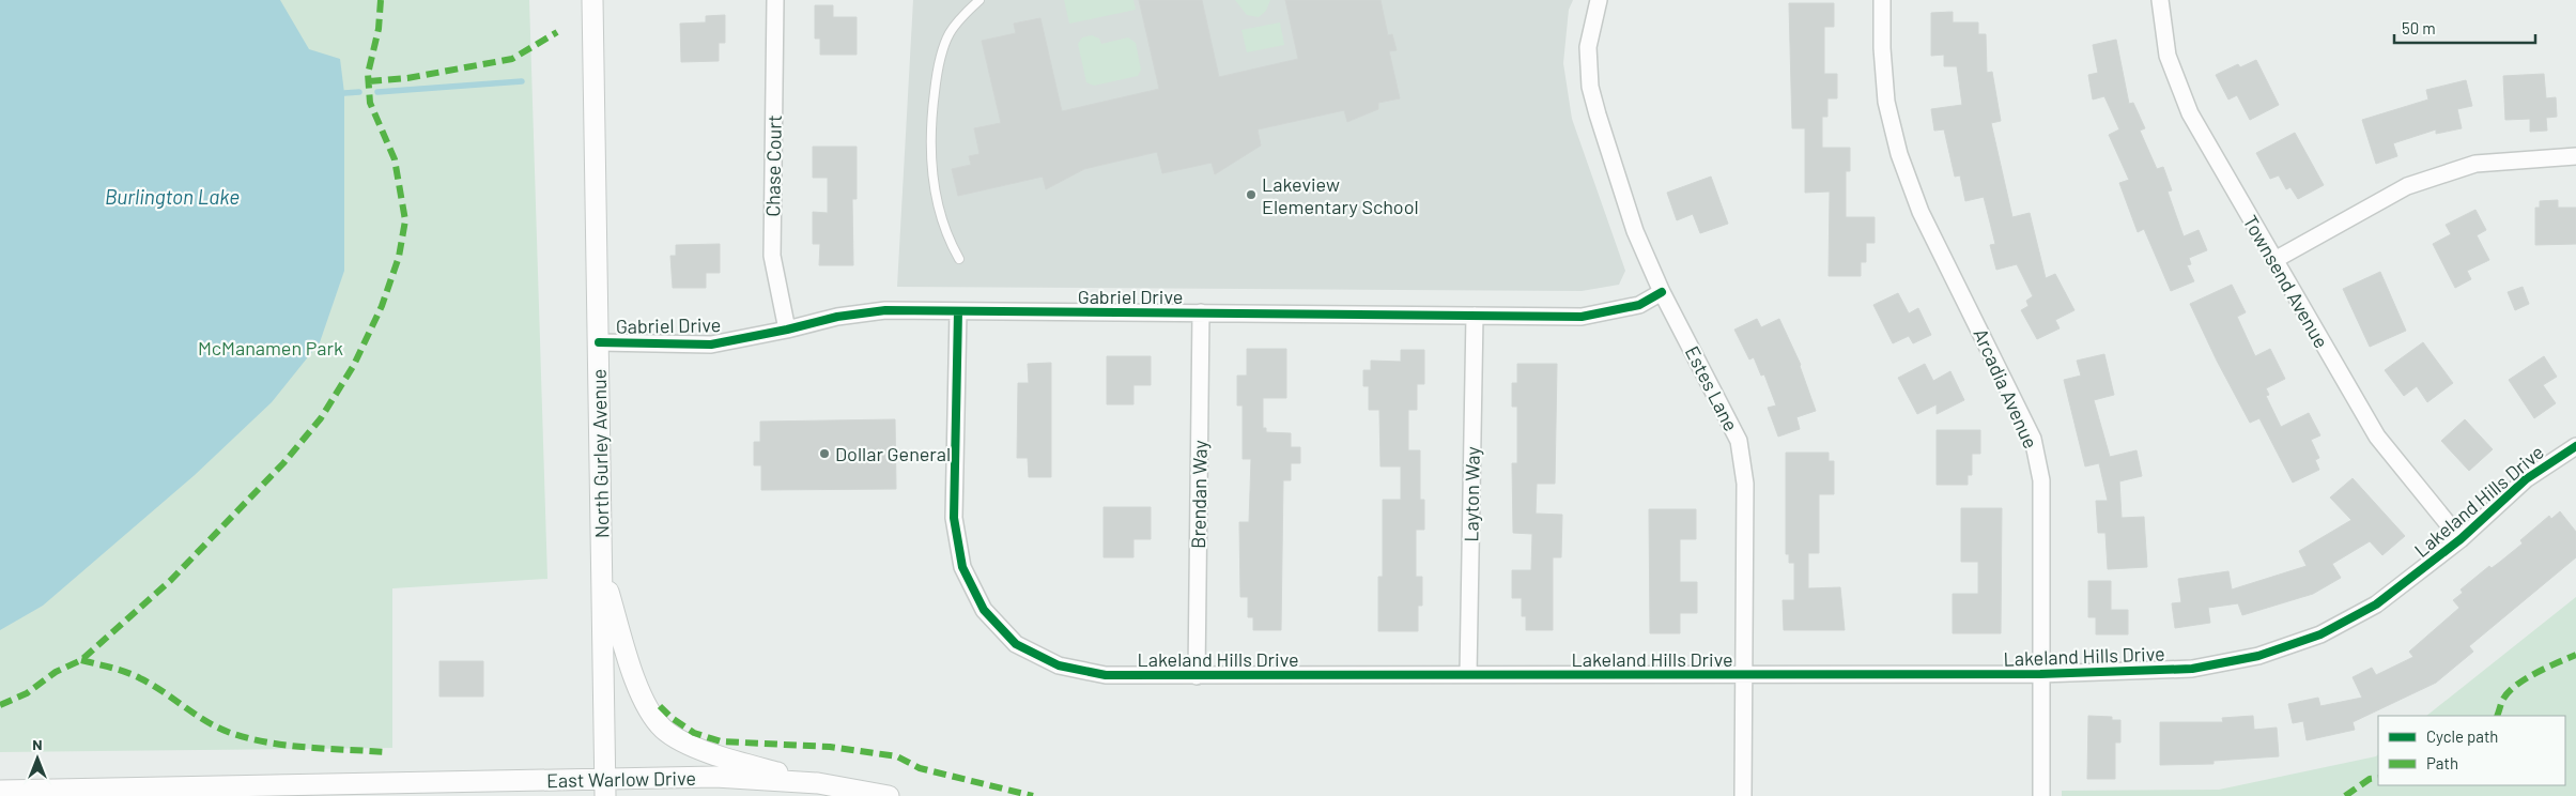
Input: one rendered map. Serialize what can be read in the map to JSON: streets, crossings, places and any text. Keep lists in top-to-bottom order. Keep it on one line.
{"streets":{"street":["Chase Court","Townsend Avenue","Gabriel Drive","Estes Lane","Arcadia Avenue","North Gurley Avenue","Brendan Way","Layton Way","Lakeland Hills Drive","East Warlow Drive"]},"crossings":[["Chase Court","Gabriel Drive"],["Townsend Avenue","Lakeland Hills Drive"],["Gabriel Drive","Estes Lane"],["Gabriel Drive","North Gurley Avenue"],["Gabriel Drive","Brendan Way"],["Gabriel Drive","Layton Way"],["Gabriel Drive","Lakeland Hills Drive"],["Estes Lane","Lakeland Hills Drive"],["Arcadia Avenue","Lakeland Hills Drive"],["North Gurley Avenue","East Warlow Drive"],["Brendan Way","Lakeland Hills Drive"],["Layton Way","Lakeland Hills Drive"]],"water":["Burlington Lake"],"parks":["McManamen Park"],"places":["Lakeview Elementary School","Dollar General"],"legend":["Cycle path","Path"],"scale_bar":"50 m","north":"top"}
